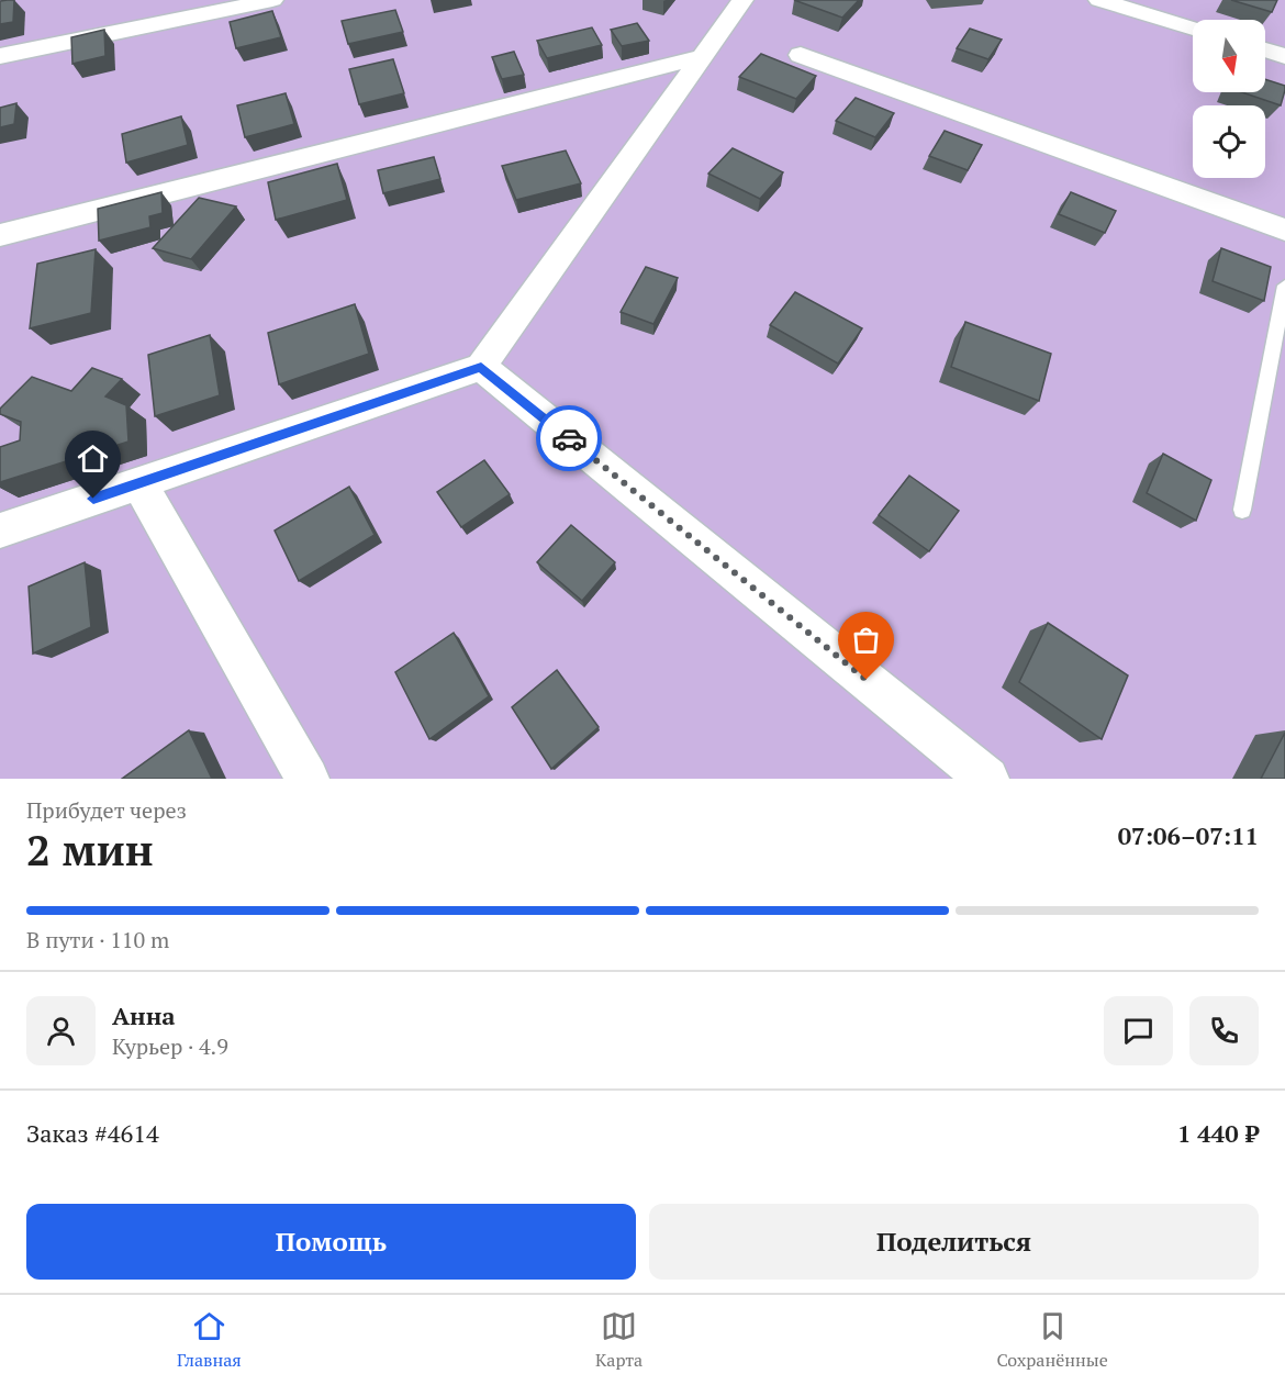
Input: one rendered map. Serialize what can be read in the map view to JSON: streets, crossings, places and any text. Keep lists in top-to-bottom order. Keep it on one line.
{"north":"bottom","page":{"heading":["2 мин","Прибудет через","07:06–07:11"],"panel":["Анна","Курьер · 4.9","Заказ #4614","1 440 ₽"],"bar":"В пути · 110 m","buttons":["Помощь","Поделиться"],"tabs":["Главная","Карта","Сохранённые"]}}
